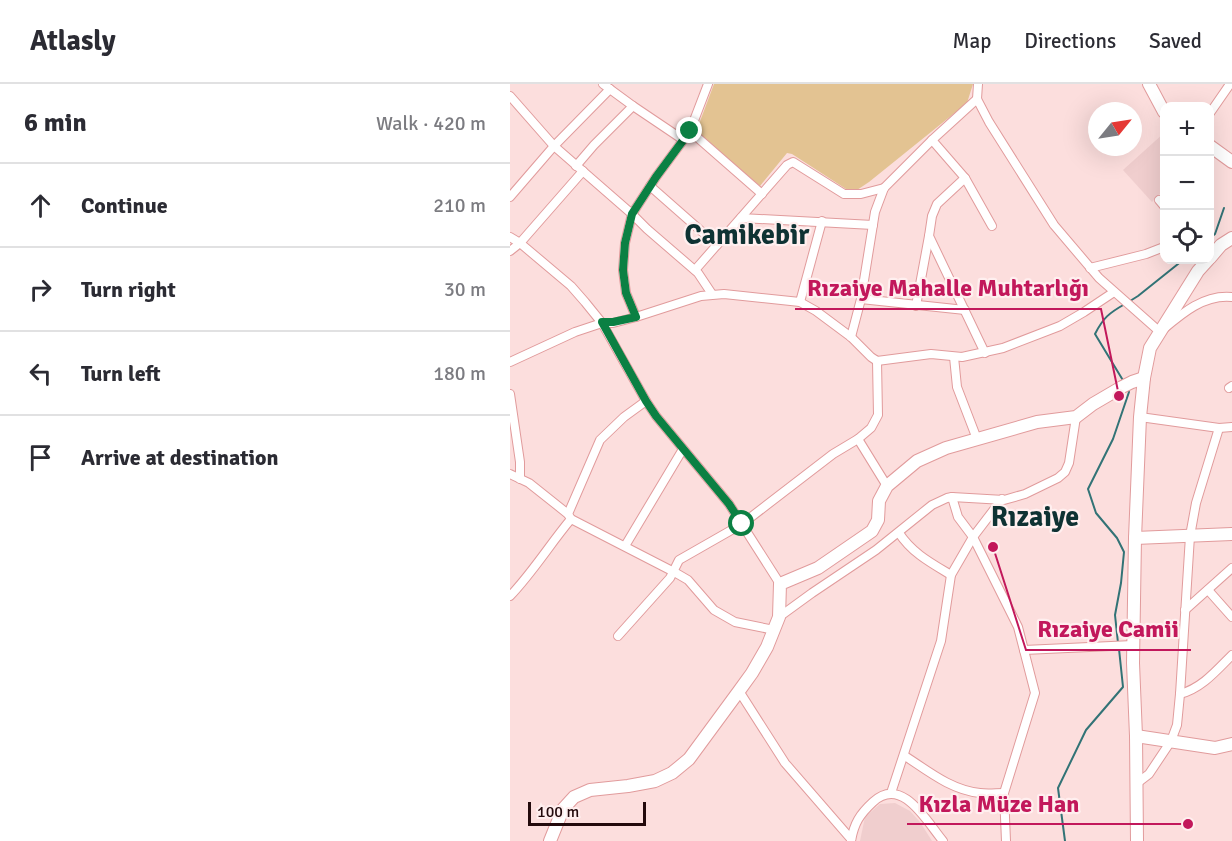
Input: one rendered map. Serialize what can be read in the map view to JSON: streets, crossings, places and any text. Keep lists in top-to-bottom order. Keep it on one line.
{"districts":["Camikebir","Rızaiye"],"places":["Rızaiye Mahalle Muhtarlığı","Rızaiye Camii","Kızla Müze Han"],"scale_bar":"100 m","north":"top right","page":{"header":"Atlasly","nav":["Map","Directions","Saved"],"heading":["6 min","Walk · 420 m"],"map_buttons":["+","−"],"list":[["Continue","210 m"],["Turn right","30 m"],["Turn left","180 m"],"Arrive at destination"],"scale":"100 m"}}
